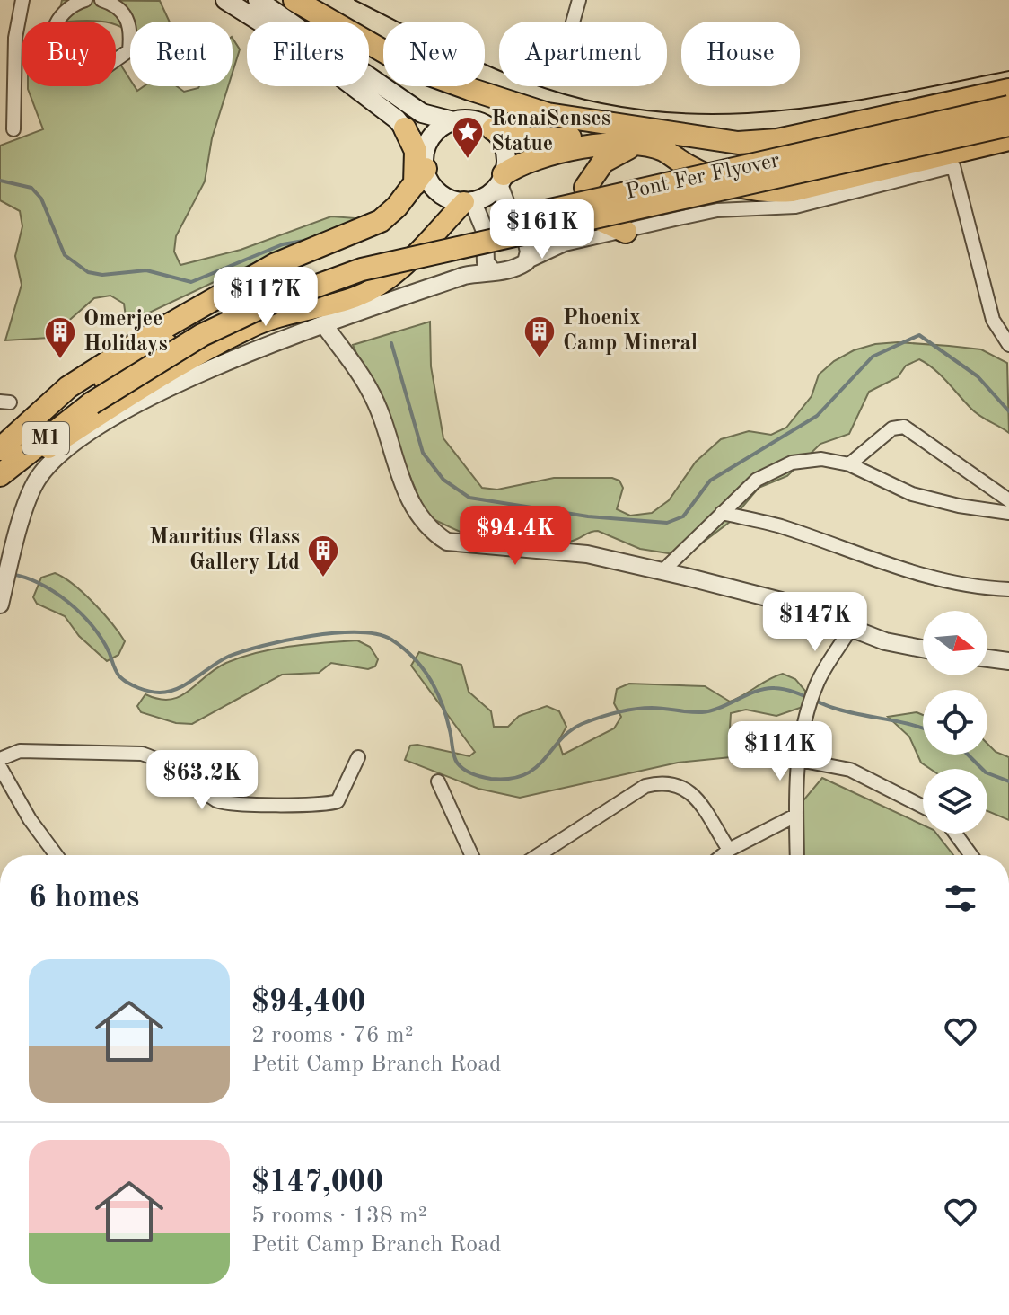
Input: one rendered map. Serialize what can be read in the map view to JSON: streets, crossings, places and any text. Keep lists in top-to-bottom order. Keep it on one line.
{"streets":{"highway":["Pont Fer Flyover","M1"]},"crossings":[["Pont Fer Flyover","M1"]],"places":{"place":["RenaiSenses Statue"],"building":["Phoenix Camp Mineral","Omerjee Holidays","Mauritius Glass Gallery Ltd"]},"north":"right","page":{"chip":["Buy","Rent","Filters","New","Apartment","House"],"price":["$161K","$117K","$94.4K","$147K","$114K","$63.2K"],"heading":"6 homes","list":[{"name":"$94,400","note":"2 rooms · 76 m² · Petit Camp Branch Road"},{"name":"$147,000","note":"5 rooms · 138 m² · Petit Camp Branch Road"}]}}
